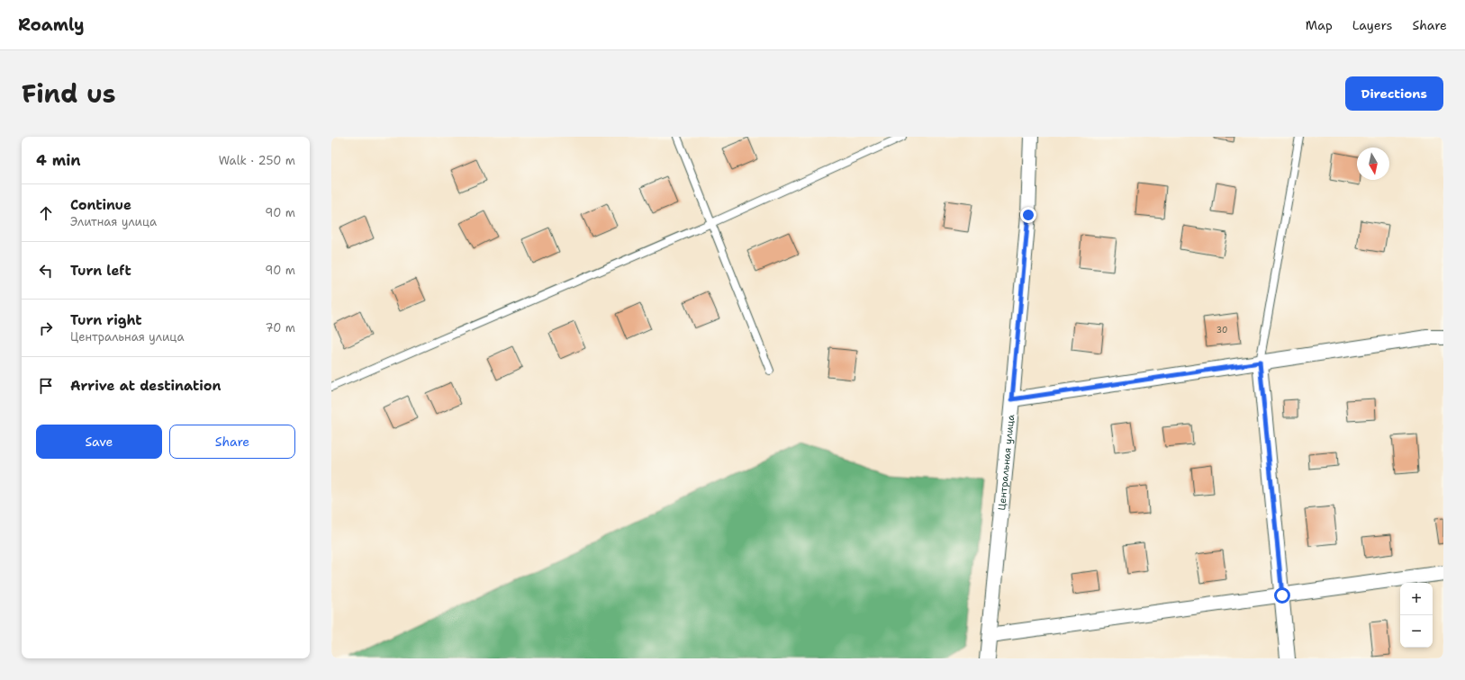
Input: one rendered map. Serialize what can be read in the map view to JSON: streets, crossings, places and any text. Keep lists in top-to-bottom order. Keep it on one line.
{"streets":{"street":["Центральная улица"]},"house_numbers":["30"],"north":"bottom","page":{"header":"Roamly","nav":["Map","Layers","Share"],"title":"Find us","buttons":["Directions",["Save","Share"]],"heading":["4 min","Walk · 250 m"],"list":[["Continue","Элитная улица","90 m"],["Turn left","90 m"],["Turn right","Центральная улица","70 m"],"Arrive at destination"],"map_buttons":["+","−"]}}
